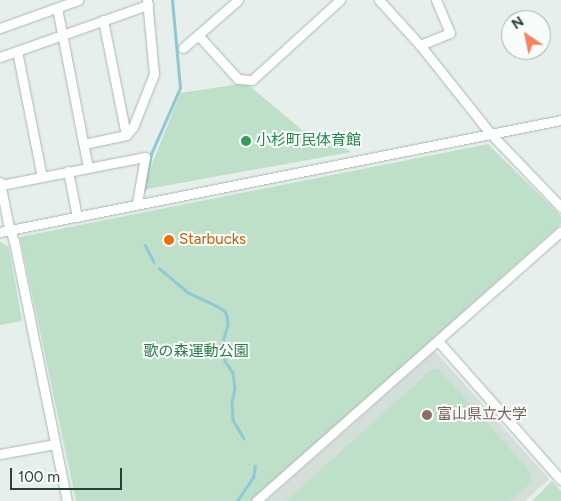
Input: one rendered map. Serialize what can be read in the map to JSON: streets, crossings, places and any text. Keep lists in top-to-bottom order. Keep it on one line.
{"parks":["歌の森運動公園"],"places":["小杉町民体育館","Starbucks","富山県立大学"],"scale_bar":"100 m","north":"top left"}
